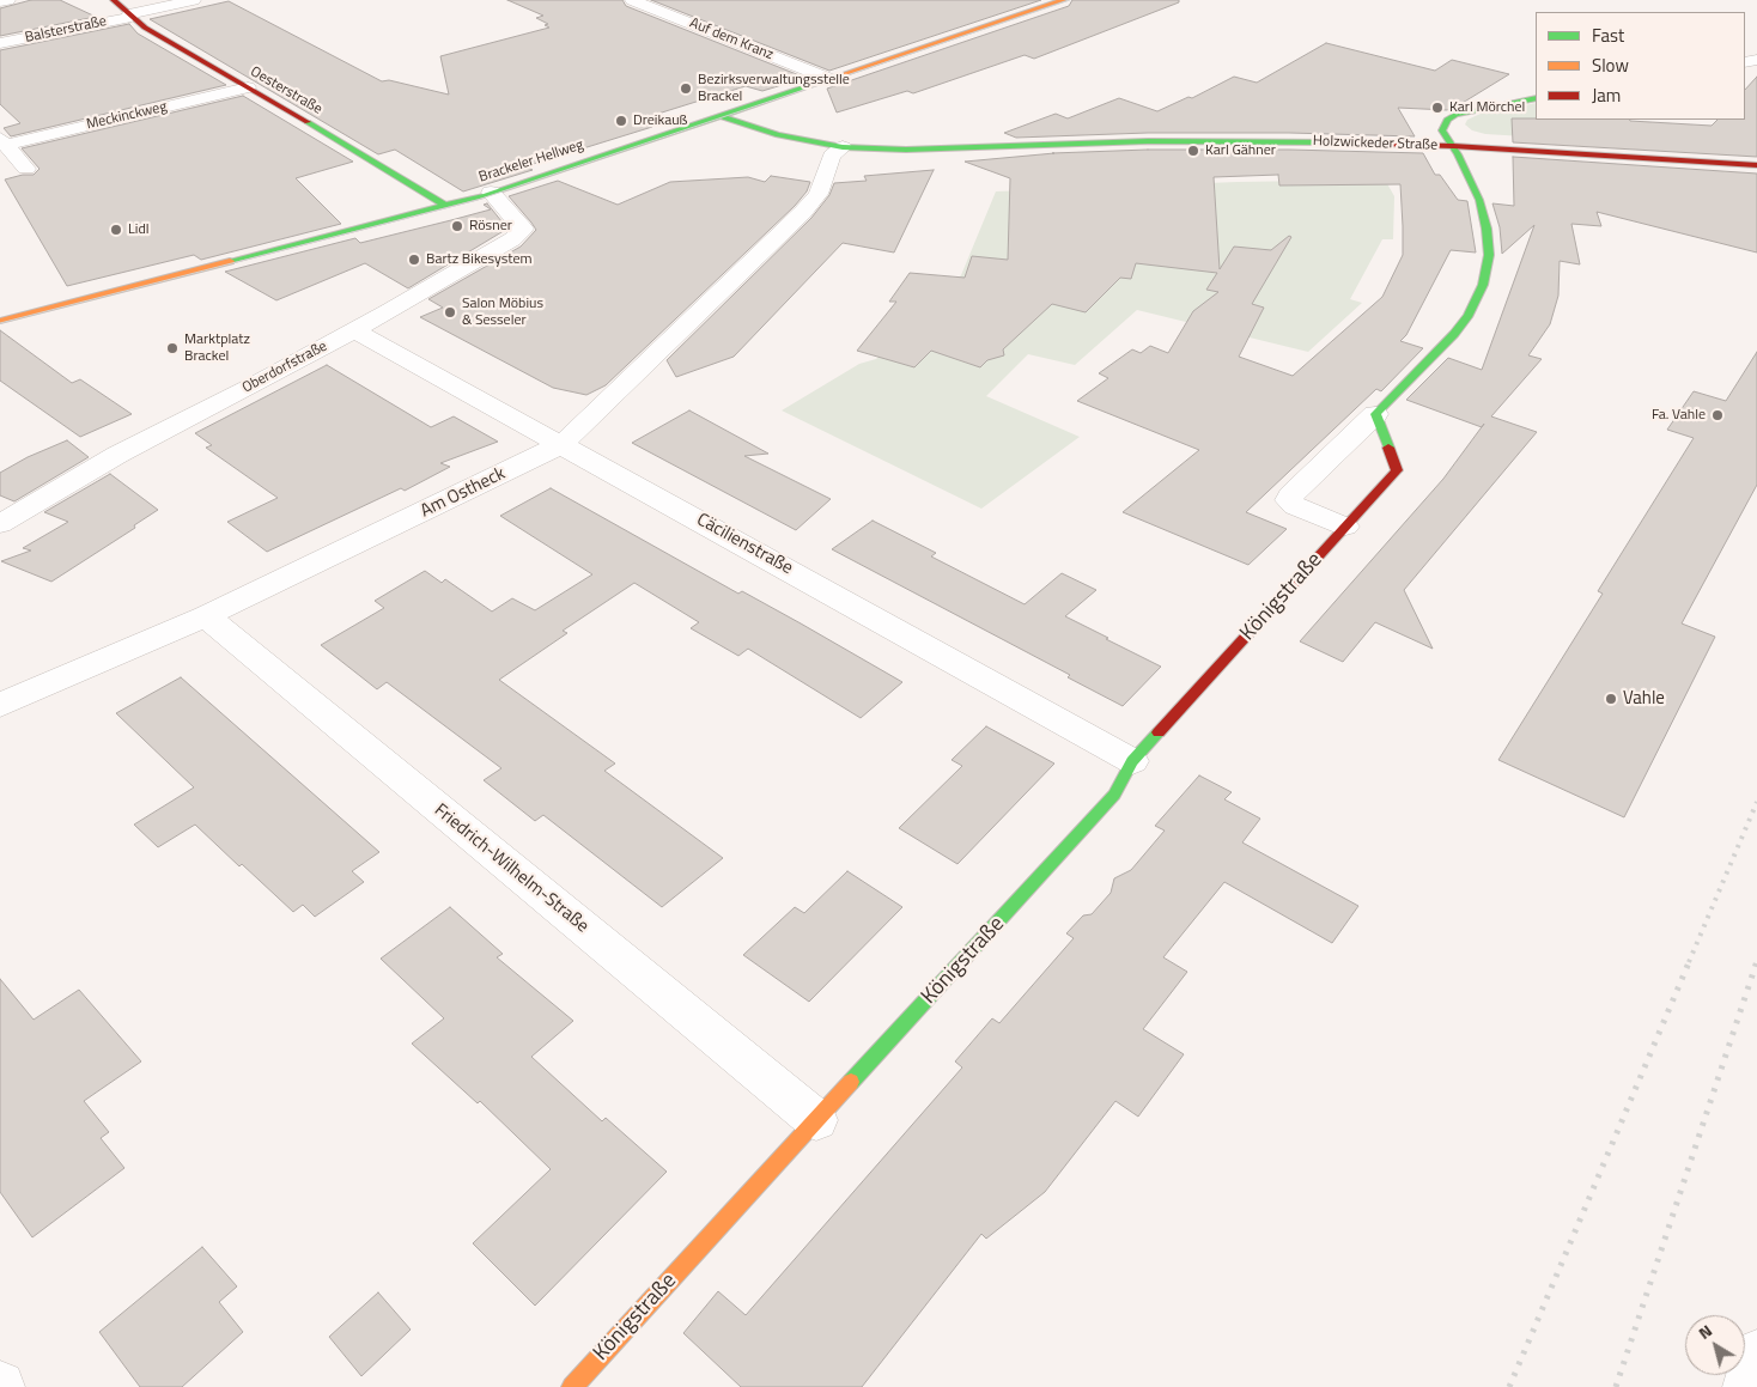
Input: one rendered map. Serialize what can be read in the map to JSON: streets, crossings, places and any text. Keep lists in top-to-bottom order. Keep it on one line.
{"streets":{"main road":["Oesterstraße","Holzwickeder Straße","Brackeler Hellweg","Königstraße"],"street":["Balsterstraße","Auf dem Kranz","Meckinckweg","Oberdorfstraße","Am Ostheck","Cäcilienstraße","Friedrich-Wilhelm-Straße"]},"crossings":[["Balsterstraße","Oesterstraße"],["Auf dem Kranz","Brackeler Hellweg"],["Oesterstraße","Meckinckweg"],["Oesterstraße","Brackeler Hellweg"],["Holzwickeder Straße","Brackeler Hellweg"],["Holzwickeder Straße","Am Ostheck"],["Brackeler Hellweg","Oberdorfstraße"],["Oberdorfstraße","Cäcilienstraße"],["Am Ostheck","Cäcilienstraße"],["Am Ostheck","Friedrich-Wilhelm-Straße"],["Cäcilienstraße","Königstraße"],["Königstraße","Friedrich-Wilhelm-Straße"]],"places":["Bezirksverwaltungsstelle Brackel","Karl Mörchel","Dreikauß","Karl Gähner","Rösner","Lidl","Bartz Bikesystem","Salon Möbius & Sesseler","Marktplatz Brackel","Fa. Vahle","Vahle"],"legend":["Fast","Slow","Jam"],"north":"top left"}
